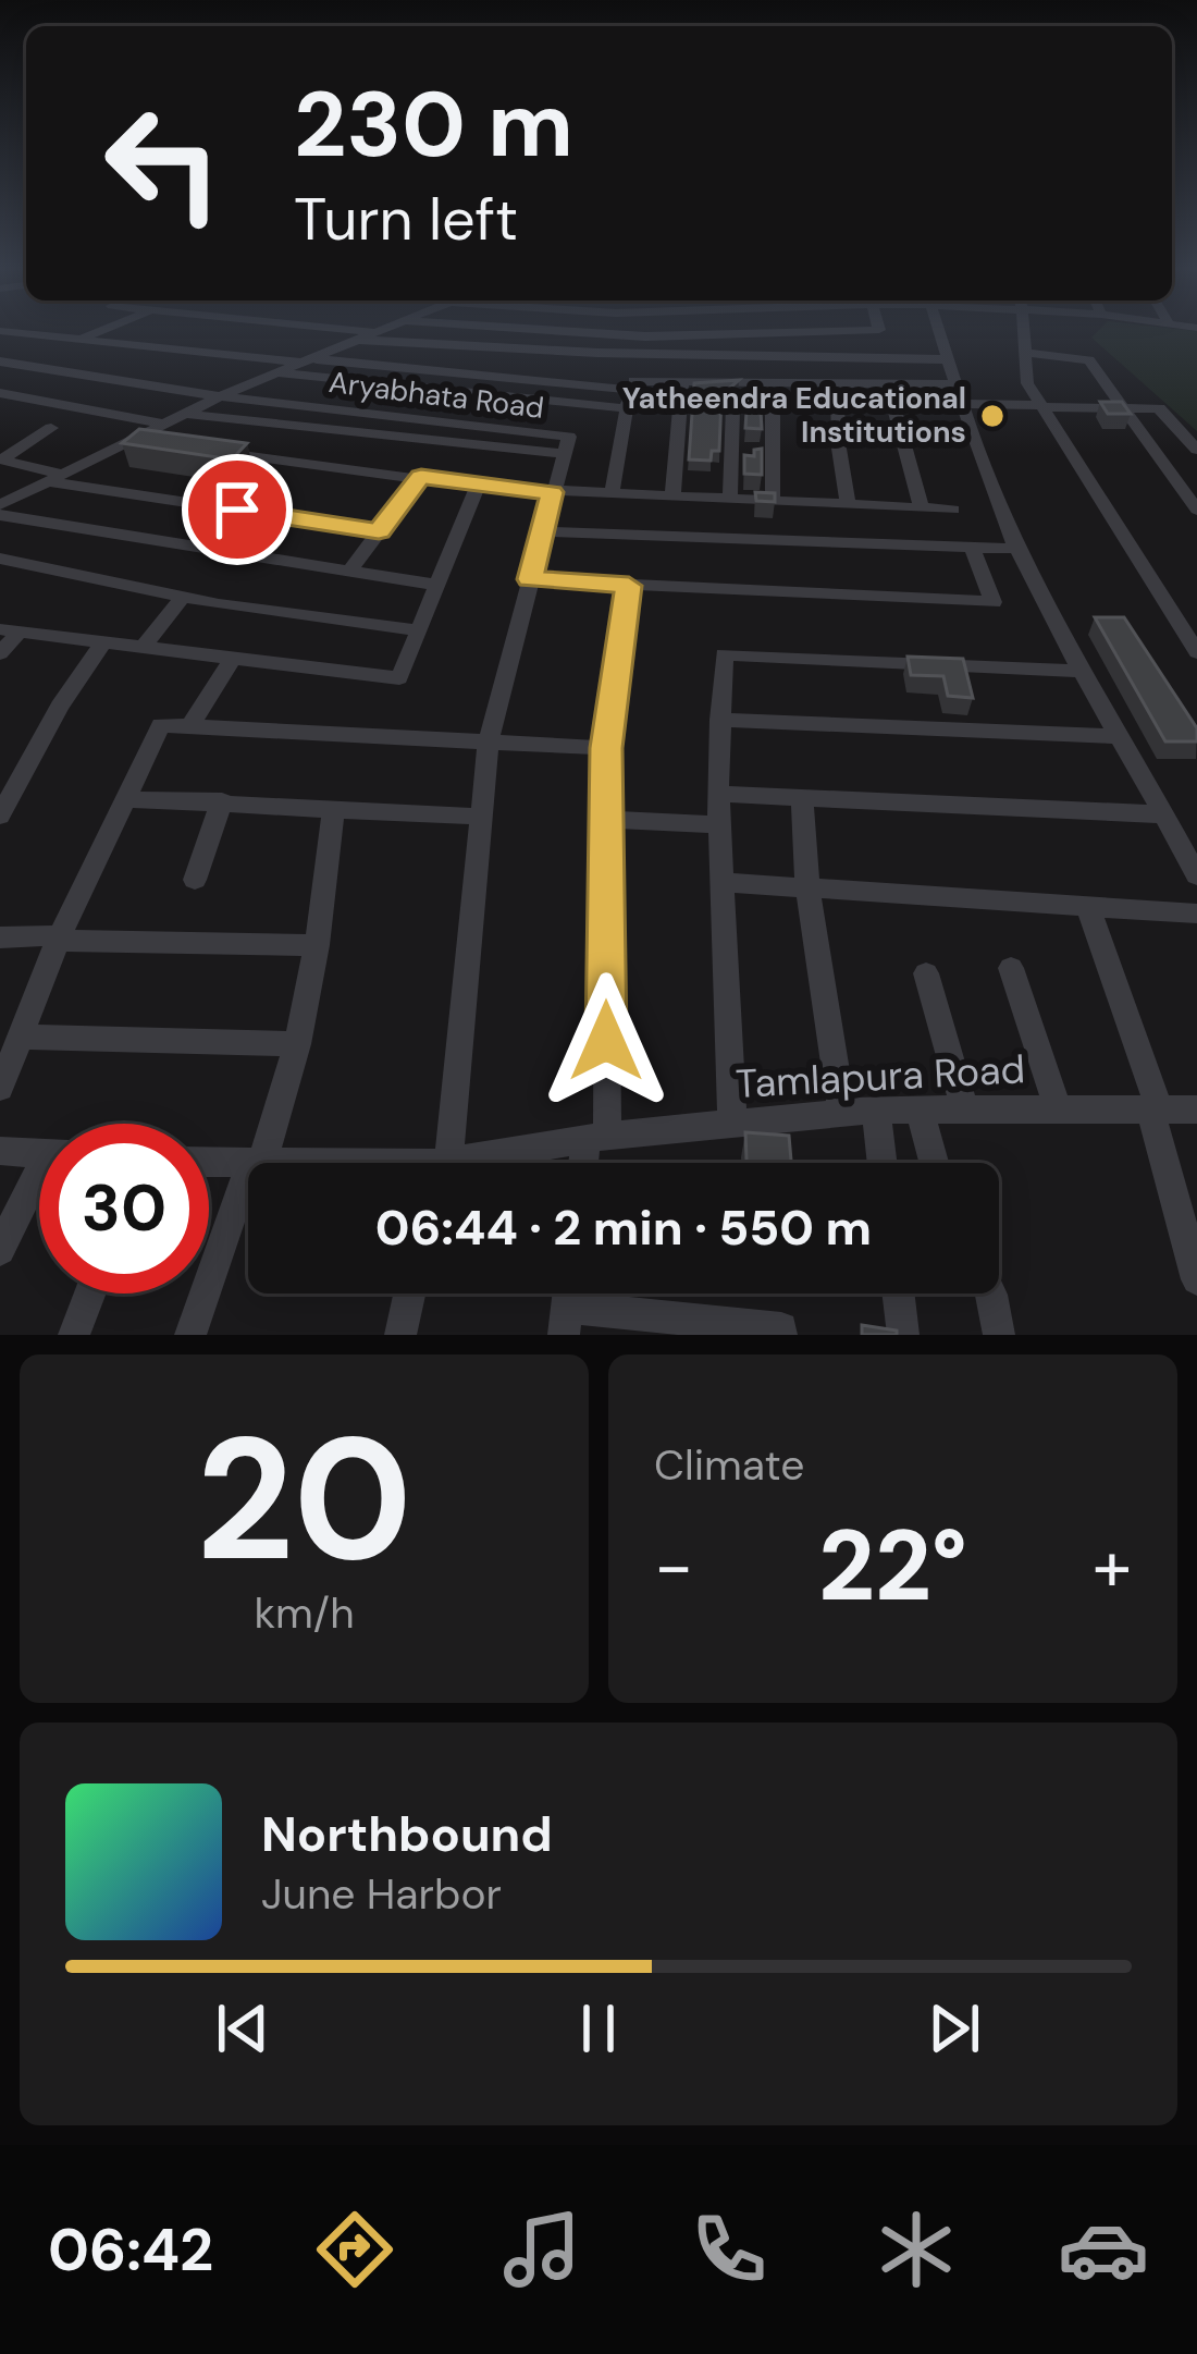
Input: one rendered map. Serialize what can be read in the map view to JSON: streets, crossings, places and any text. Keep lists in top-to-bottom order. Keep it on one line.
{"streets":{"street":["Aryabhata Road","Tamlapura Road"]},"places":["Yatheendra Educational Institutions"],"page":{"turn":["230 m","Turn left"],"limit":"30","trip":"06:44 · 2 min · 550 m","tile":[["20","km/h"],"Climate"],"heat":["−","22°","+"],"song":["Northbound","June Harbor"],"tabs":"06:42"}}
